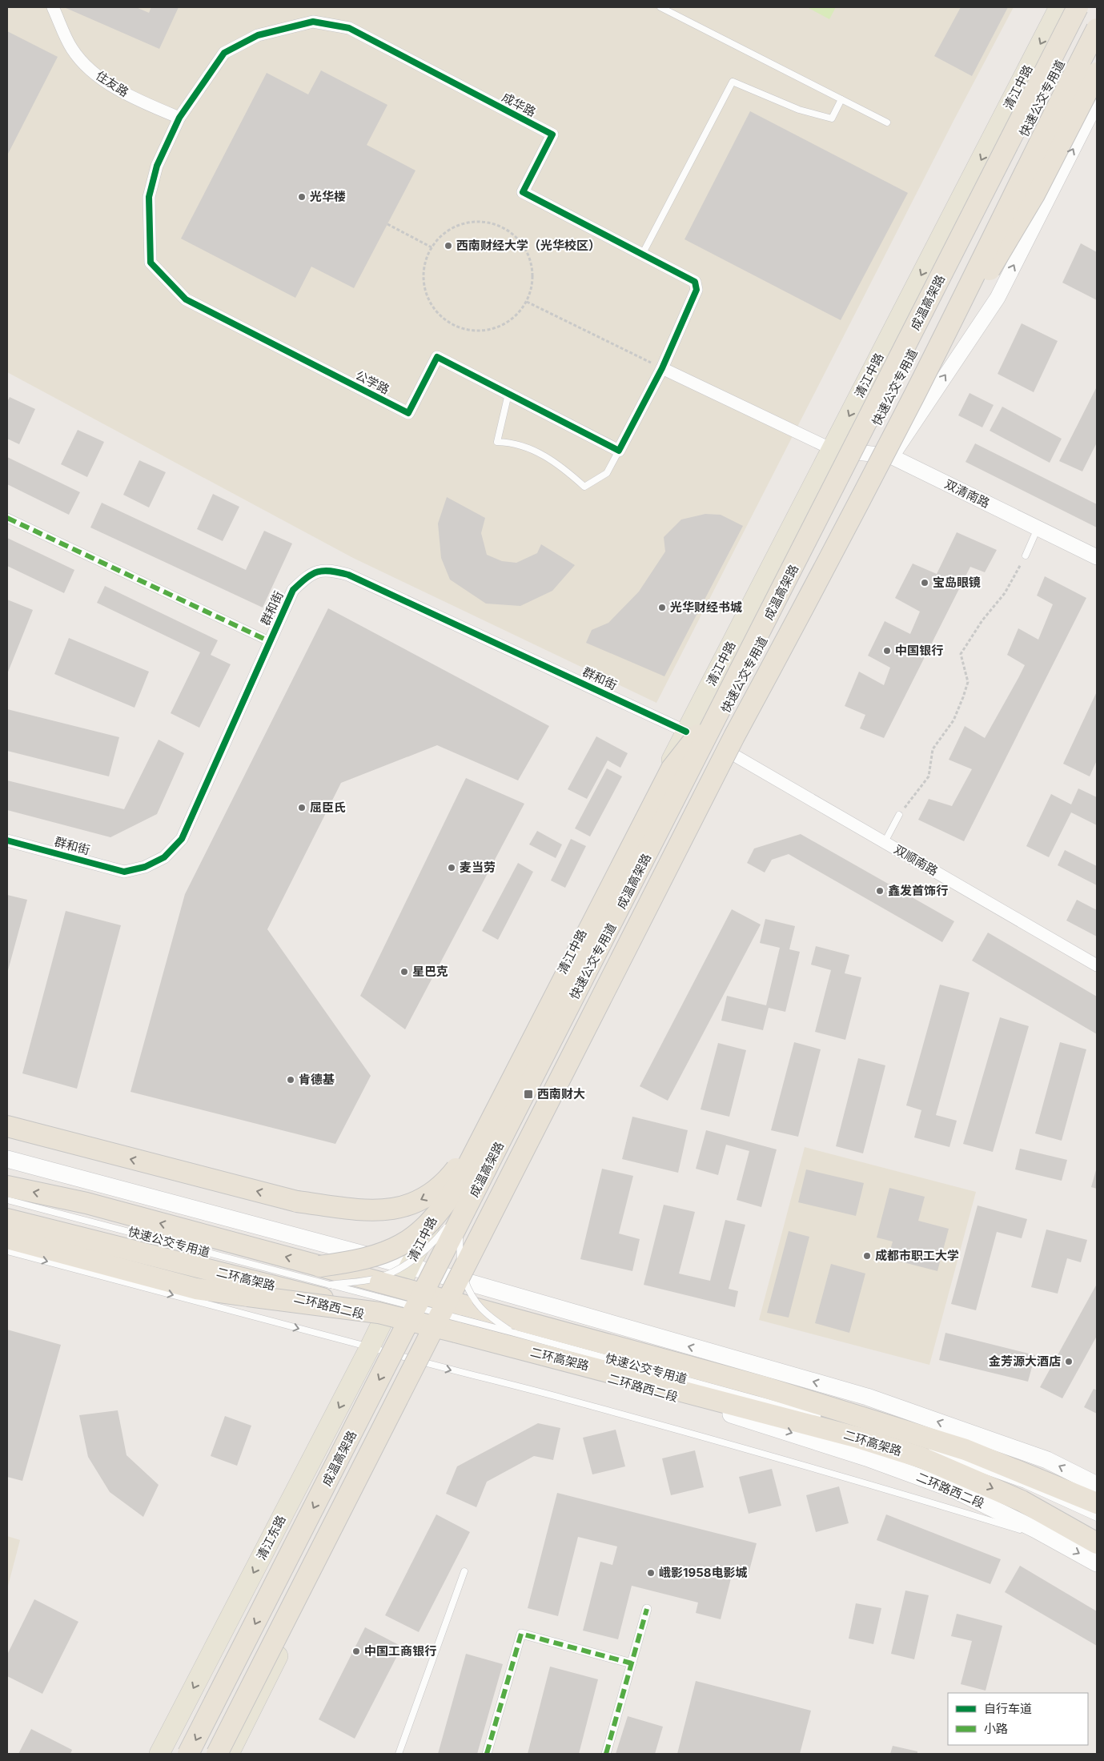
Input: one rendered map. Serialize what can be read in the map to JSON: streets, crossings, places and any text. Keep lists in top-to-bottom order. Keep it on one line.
{"streets":{"highway":["成温高架路","二环高架路"],"main road":["清江中路","二环路西二段","清江东路"],"street":["住友路","成华路","公学路","双清南路","群和街","双顺南路"],"lane":["快速公交专用道"]},"crossings":[["住友路","成华路"],["住友路","公学路"],["清江中路","双清南路"],["清江中路","群和街"],["清江中路","二环高架路"],["清江中路","二环路西二段"],["清江中路","清江东路"],["成华路","公学路"],["二环高架路","二环路西二段"],["二环高架路","清江东路"],["二环路西二段","清江东路"]],"places":{"other":["光华楼","西南财经大学（光华校区）","宝岛眼镜","光华财经书城","中国银行","屈臣氏","麦当劳","鑫发首饰行","星巴克","肯德基","成都市职工大学","金芳源大酒店","峨影1958电影城","中国工商银行"],"transit":["西南财大"]},"legend":["自行车道","小路"]}
